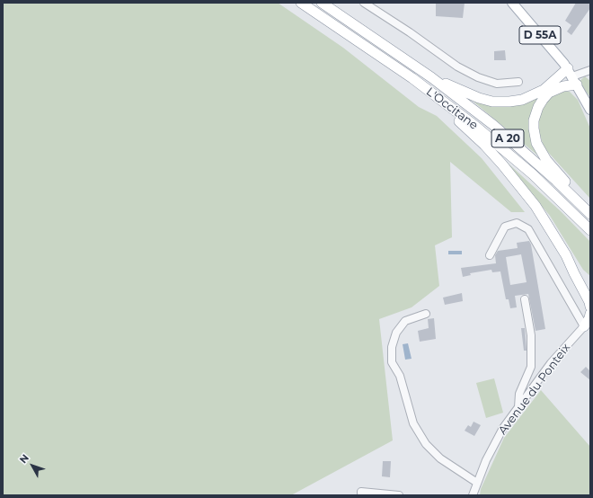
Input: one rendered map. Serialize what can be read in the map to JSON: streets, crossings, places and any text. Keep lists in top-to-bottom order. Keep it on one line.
{"streets":{"highway":["L'Occitane","A 20"],"main road":["D 55A"],"street":["Avenue du Ponteix"]},"north":"top left"}
